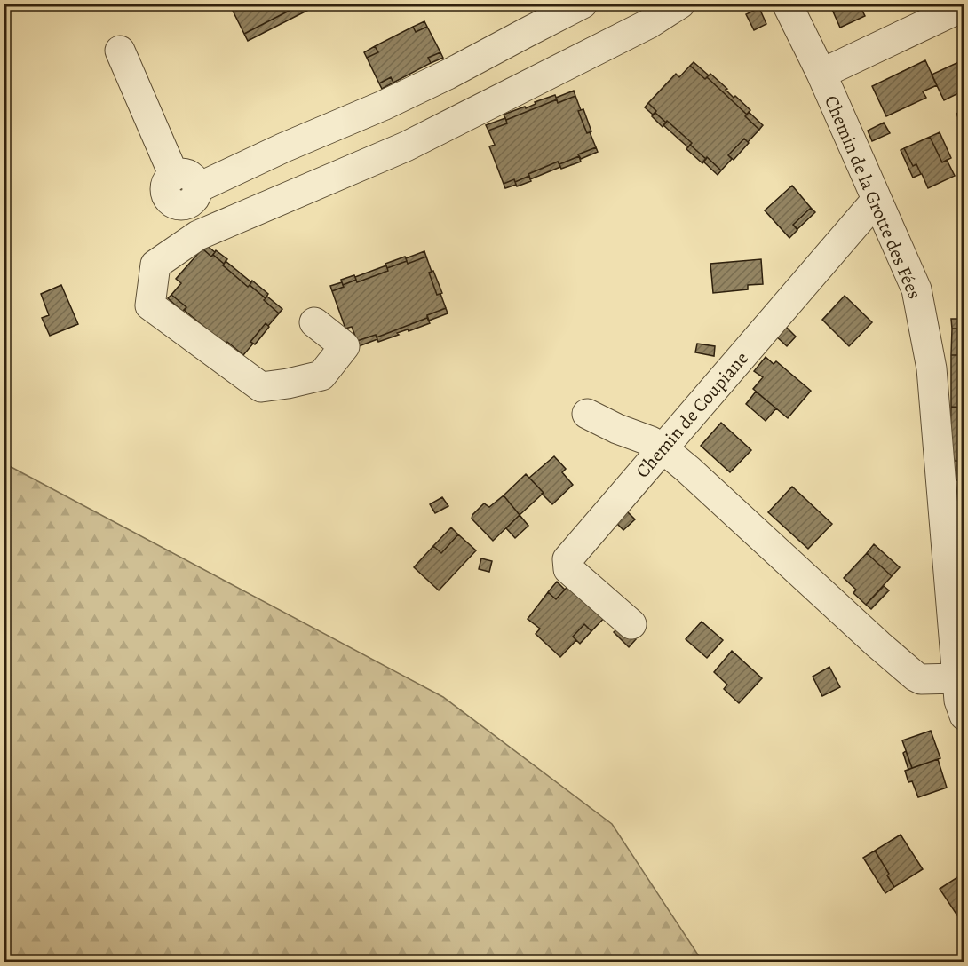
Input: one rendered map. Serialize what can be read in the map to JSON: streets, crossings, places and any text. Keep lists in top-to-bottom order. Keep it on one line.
{"streets":{"street":["Chemin de la Grotte des Fées","Chemin de Coupiane"]},"crossings":[["Chemin de la Grotte des Fées","Chemin de Coupiane"]]}
